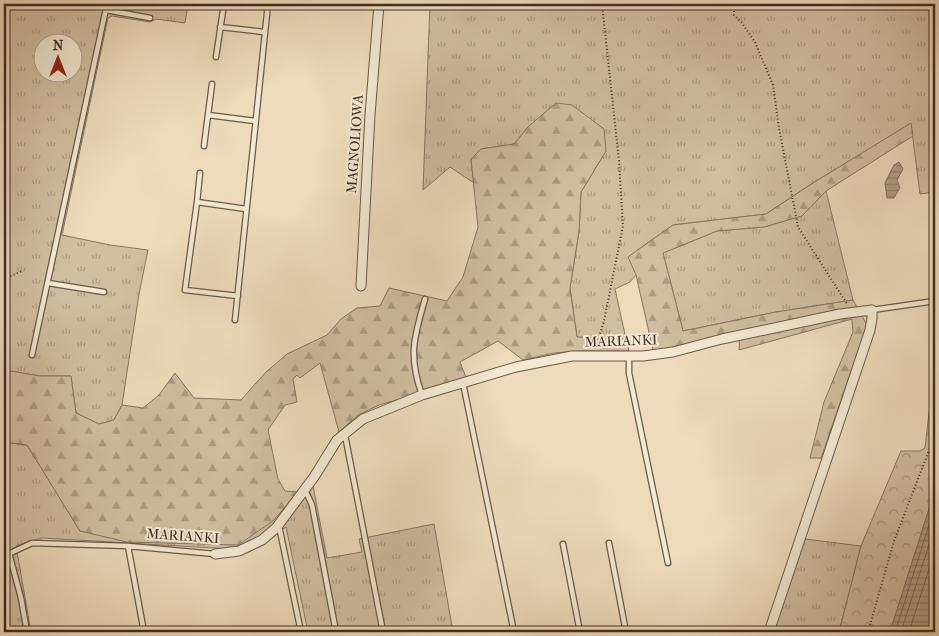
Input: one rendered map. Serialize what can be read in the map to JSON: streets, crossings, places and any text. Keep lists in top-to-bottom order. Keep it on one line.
{"streets":{"street":["MAGNOLIOWA","MARIANKI"]},"north":"top"}
